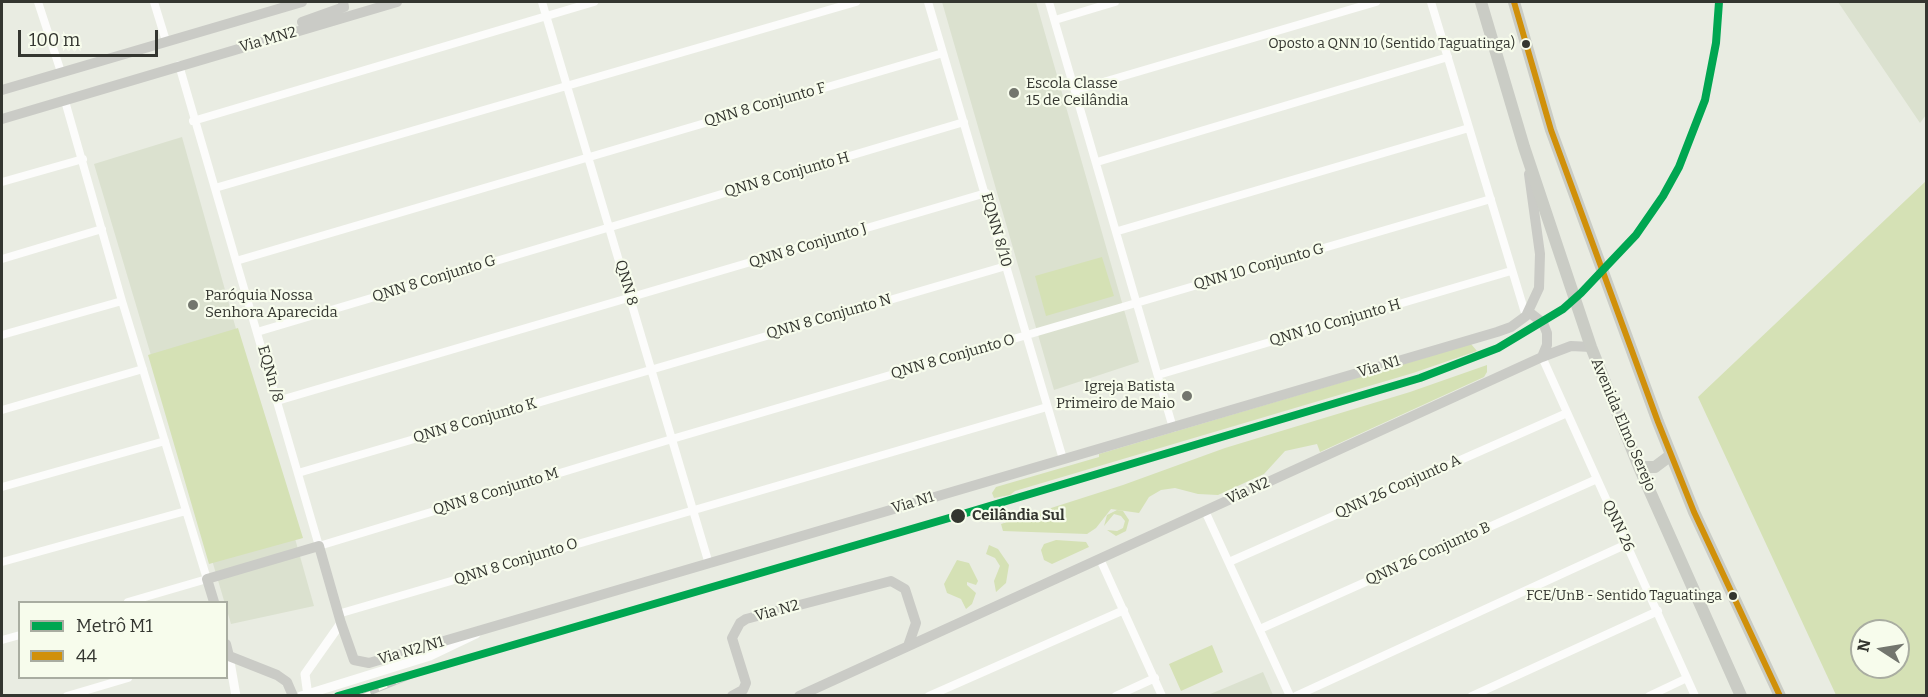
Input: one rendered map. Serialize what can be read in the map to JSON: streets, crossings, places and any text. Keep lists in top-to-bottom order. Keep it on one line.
{"streets":{"main road":["Via MN2","Via N1","Avenida Elmo Serejo","Via N2","Via N2/N1"],"street":["QNN 8 Conjunto F","QNN 8 Conjunto H","EQNN 8/10","QNN 8 Conjunto J","QNN 10 Conjunto G","QNN 8 Conjunto G","QNN 8","QNN 8 Conjunto N","QNN 10 Conjunto H","QNN 8 Conjunto O","EQNn /8","QNN 8 Conjunto K","QNN 26 Conjunto A","QNN 8 Conjunto M","QNN 26","QNN 26 Conjunto B"]},"crossings":[["Via MN2","EQNn /8"],["QNN 8 Conjunto F","EQNN 8/10"],["QNN 8 Conjunto F","QNN 8"],["QNN 8 Conjunto F","EQNn /8"],["QNN 8 Conjunto H","EQNN 8/10"],["QNN 8 Conjunto H","QNN 8 Conjunto G"],["QNN 8 Conjunto H","QNN 8"],["EQNN 8/10","QNN 8 Conjunto J"],["EQNN 8/10","QNN 10 Conjunto G"],["EQNN 8/10","QNN 8 Conjunto N"],["EQNN 8/10","QNN 8 Conjunto O"],["EQNN 8/10","Via N1"],["QNN 8 Conjunto J","QNN 8"],["QNN 8 Conjunto J","EQNn /8"],["QNN 10 Conjunto G","QNN 8 Conjunto O"],["QNN 8 Conjunto G","QNN 8"],["QNN 8 Conjunto G","EQNn /8"],["QNN 8","QNN 8 Conjunto N"],["QNN 8","QNN 8 Conjunto O"],["QNN 8","Via N1"],["QNN 8","QNN 8 Conjunto K"],["QNN 8","QNN 8 Conjunto M"],["QNN 8 Conjunto N","QNN 8 Conjunto K"],["QNN 8 Conjunto O","QNN 8 Conjunto M"],["QNN 8 Conjunto O","Via N2/N1"],["Via N1","Avenida Elmo Serejo"],["Via N1","Via N2/N1"],["EQNn /8","QNN 8 Conjunto K"],["EQNn /8","QNN 8 Conjunto M"],["EQNn /8","Via N2/N1"],["Avenida Elmo Serejo","Via N2"],["QNN 26 Conjunto A","QNN 26"],["Via N2","QNN 26"],["QNN 8 Conjunto M","Via N2/N1"],["QNN 26","QNN 26 Conjunto B"]],"places":["Oposto a QNN 10 (Sentido Taguatinga)","Escola Classe 15 de Ceilândia","Paróquia Nossa Senhora Aparecida","Igreja Batista Primeiro de Maio","Ceilândia Sul","FCE/UnB - Sentido Taguatinga"],"lines":["metro line M1","transit line 44"],"legend":["Metrô M1","44"],"scale_bar":"100 m","north":"left"}
